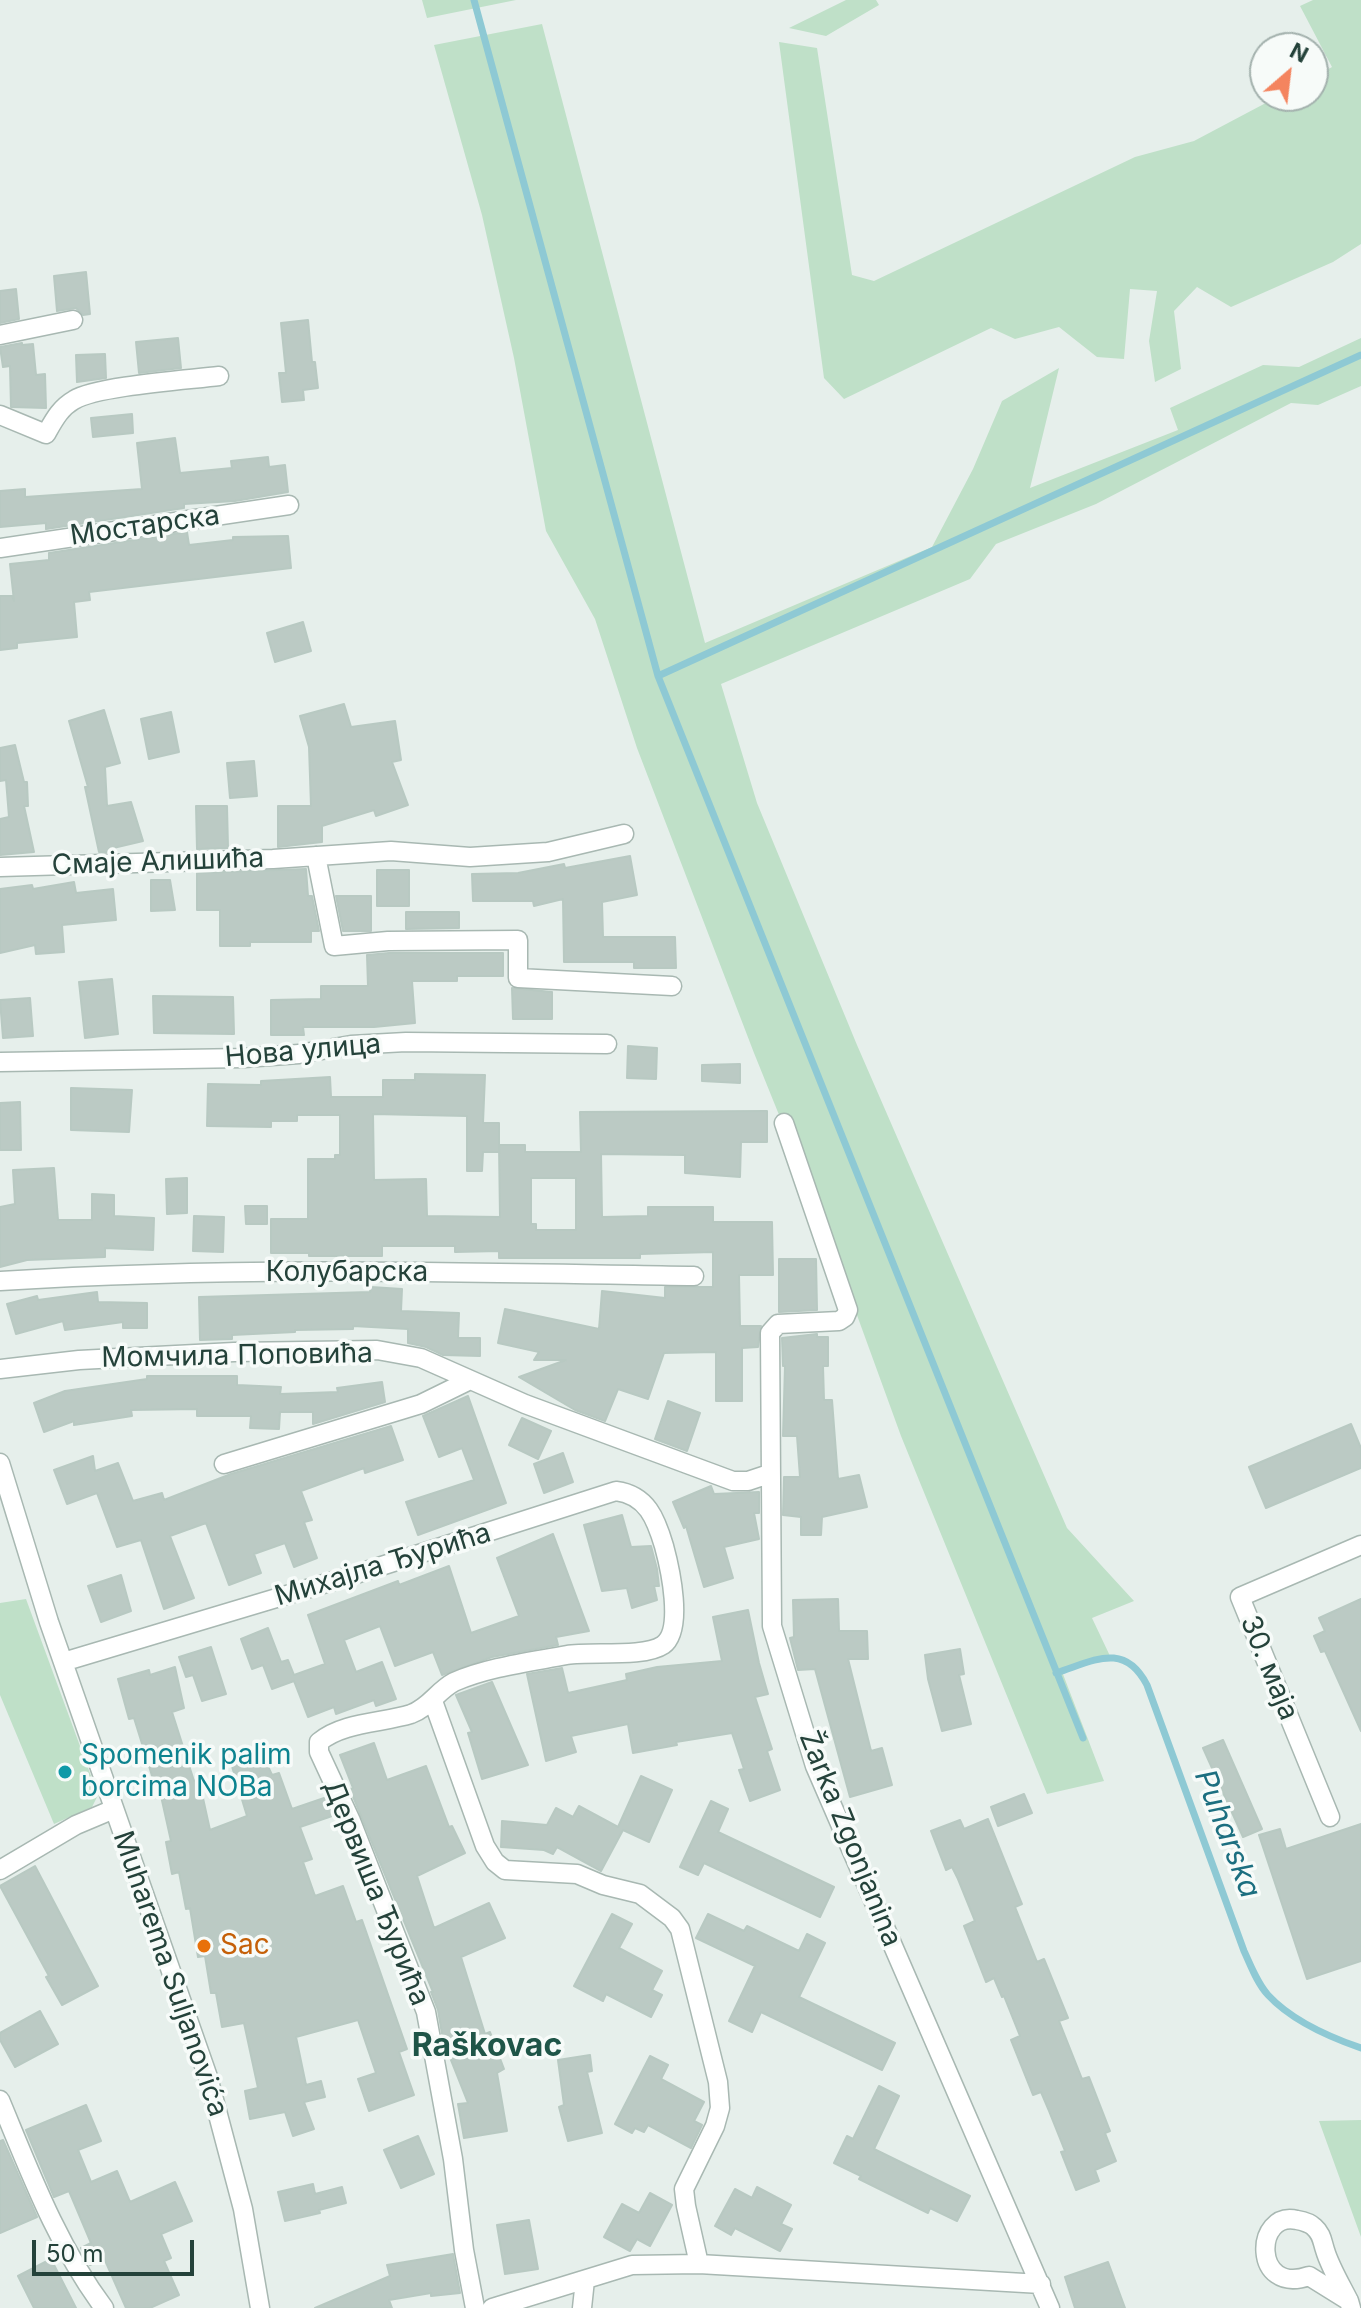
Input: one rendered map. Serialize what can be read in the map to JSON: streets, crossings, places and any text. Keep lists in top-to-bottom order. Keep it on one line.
{"streets":{"street":["Мостарска","Смаје Алишића","Нова улица","Колубарска","Момчила Поповића","Михајла Ђурића","30. маја","Žarka Zgonjanina","Дервиша Ђурића","Muharema Suljanovića"]},"crossings":[["Момчила Поповића","Žarka Zgonjanina"],["Михајла Ђурића","Дервиша Ђурића"],["Михајла Ђурића","Muharema Suljanovića"]],"districts":["Raškovac"],"water":["Puharska"],"places":["Spomenik palim borcima NOBa","Sac"],"scale_bar":"50 m","north":"top right"}
